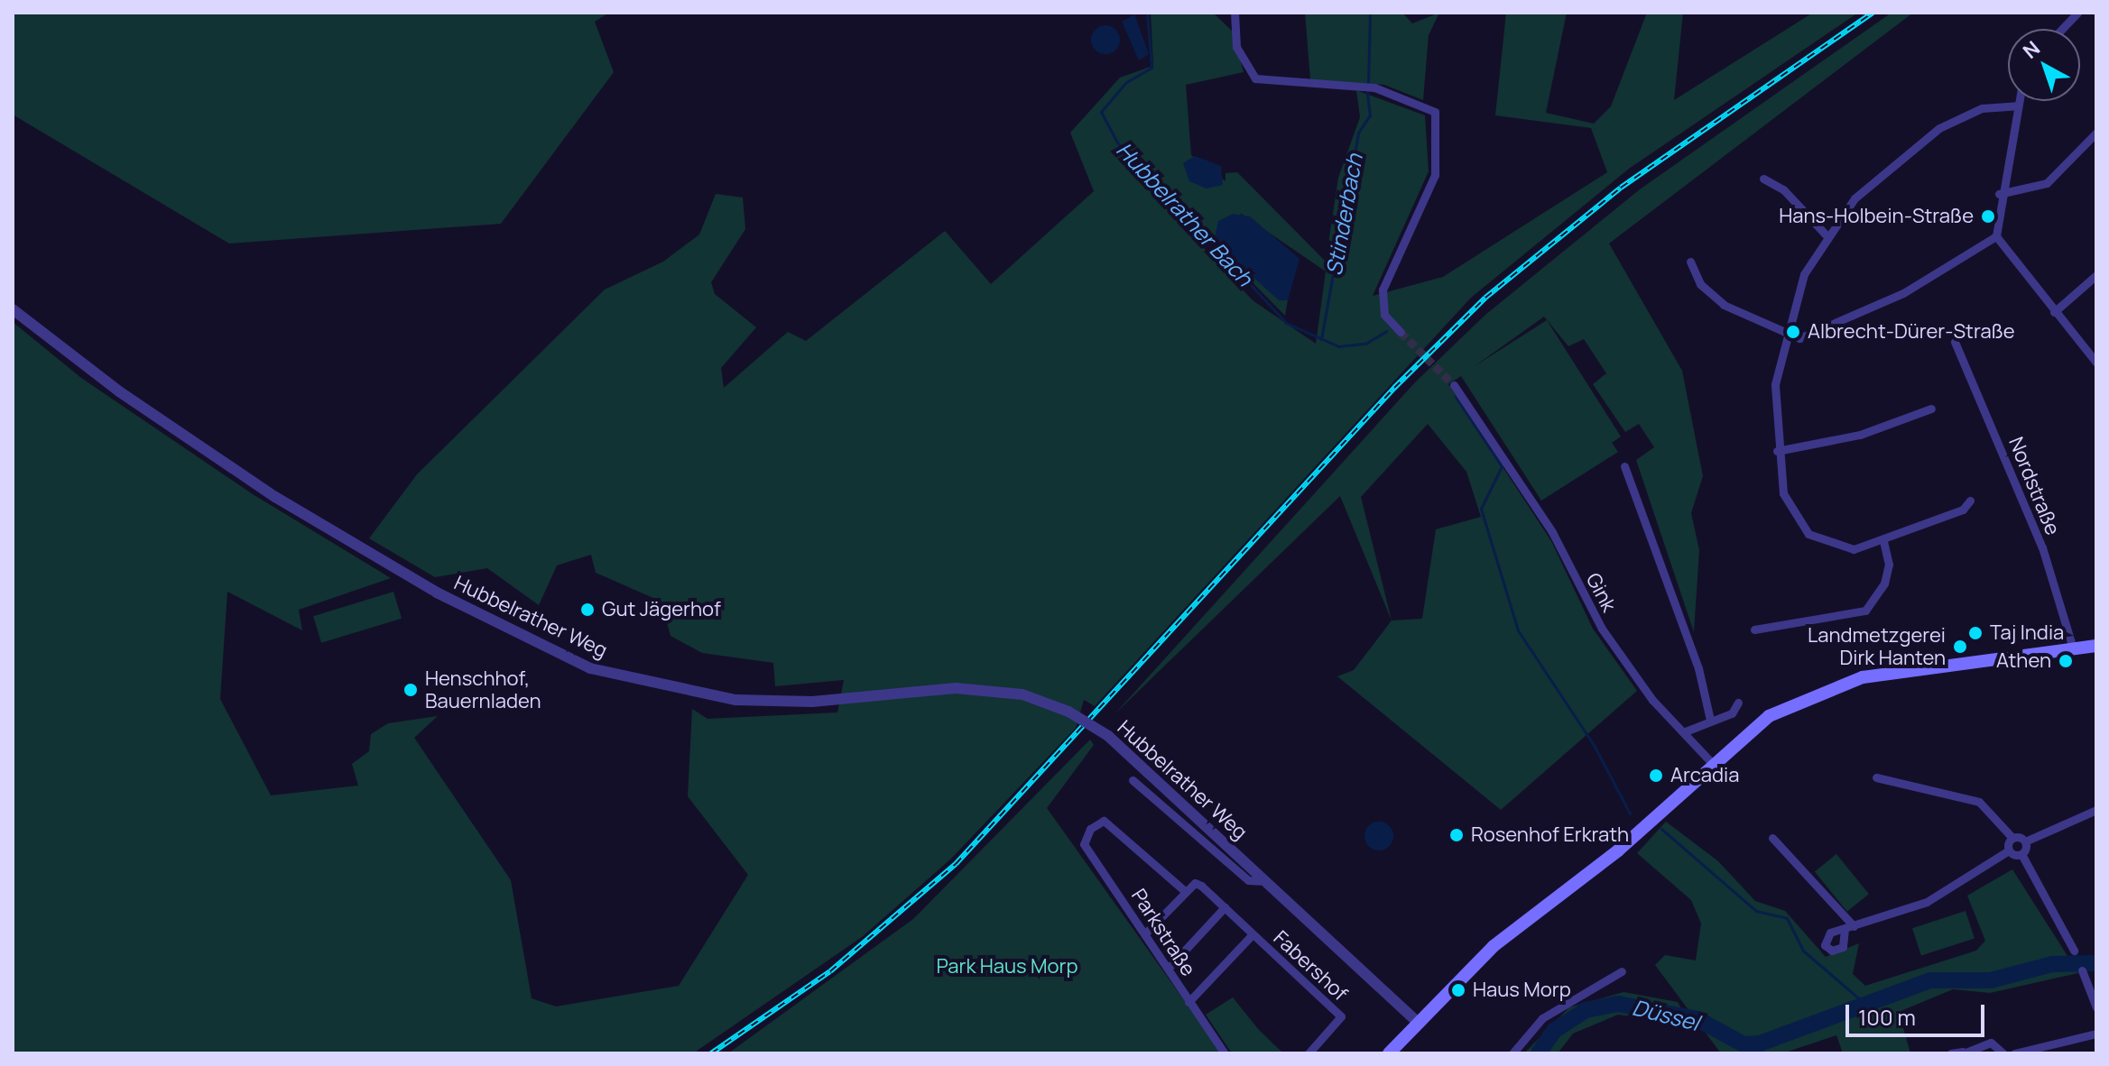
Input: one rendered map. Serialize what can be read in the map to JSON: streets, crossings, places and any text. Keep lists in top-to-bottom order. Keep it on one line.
{"streets":{"street":["Nordstraße","Gink","Hubbelrather Weg","Parkstraße","Fabershof"]},"crossings":[["Parkstraße","Fabershof"]],"water":["Hubbelrather Bach","Stinderbach","Düssel"],"parks":["Park Haus Morp"],"places":["Hans-Holbein-Straße","Albrecht-Dürer-Straße","Gut Jägerhof","Taj India","Landmetzgerei Dirk Hanten","Athen","Henschhof, Bauernladen","Arcadia","Rosenhof Erkrath","Haus Morp"],"scale_bar":"100 m","north":"top left"}
